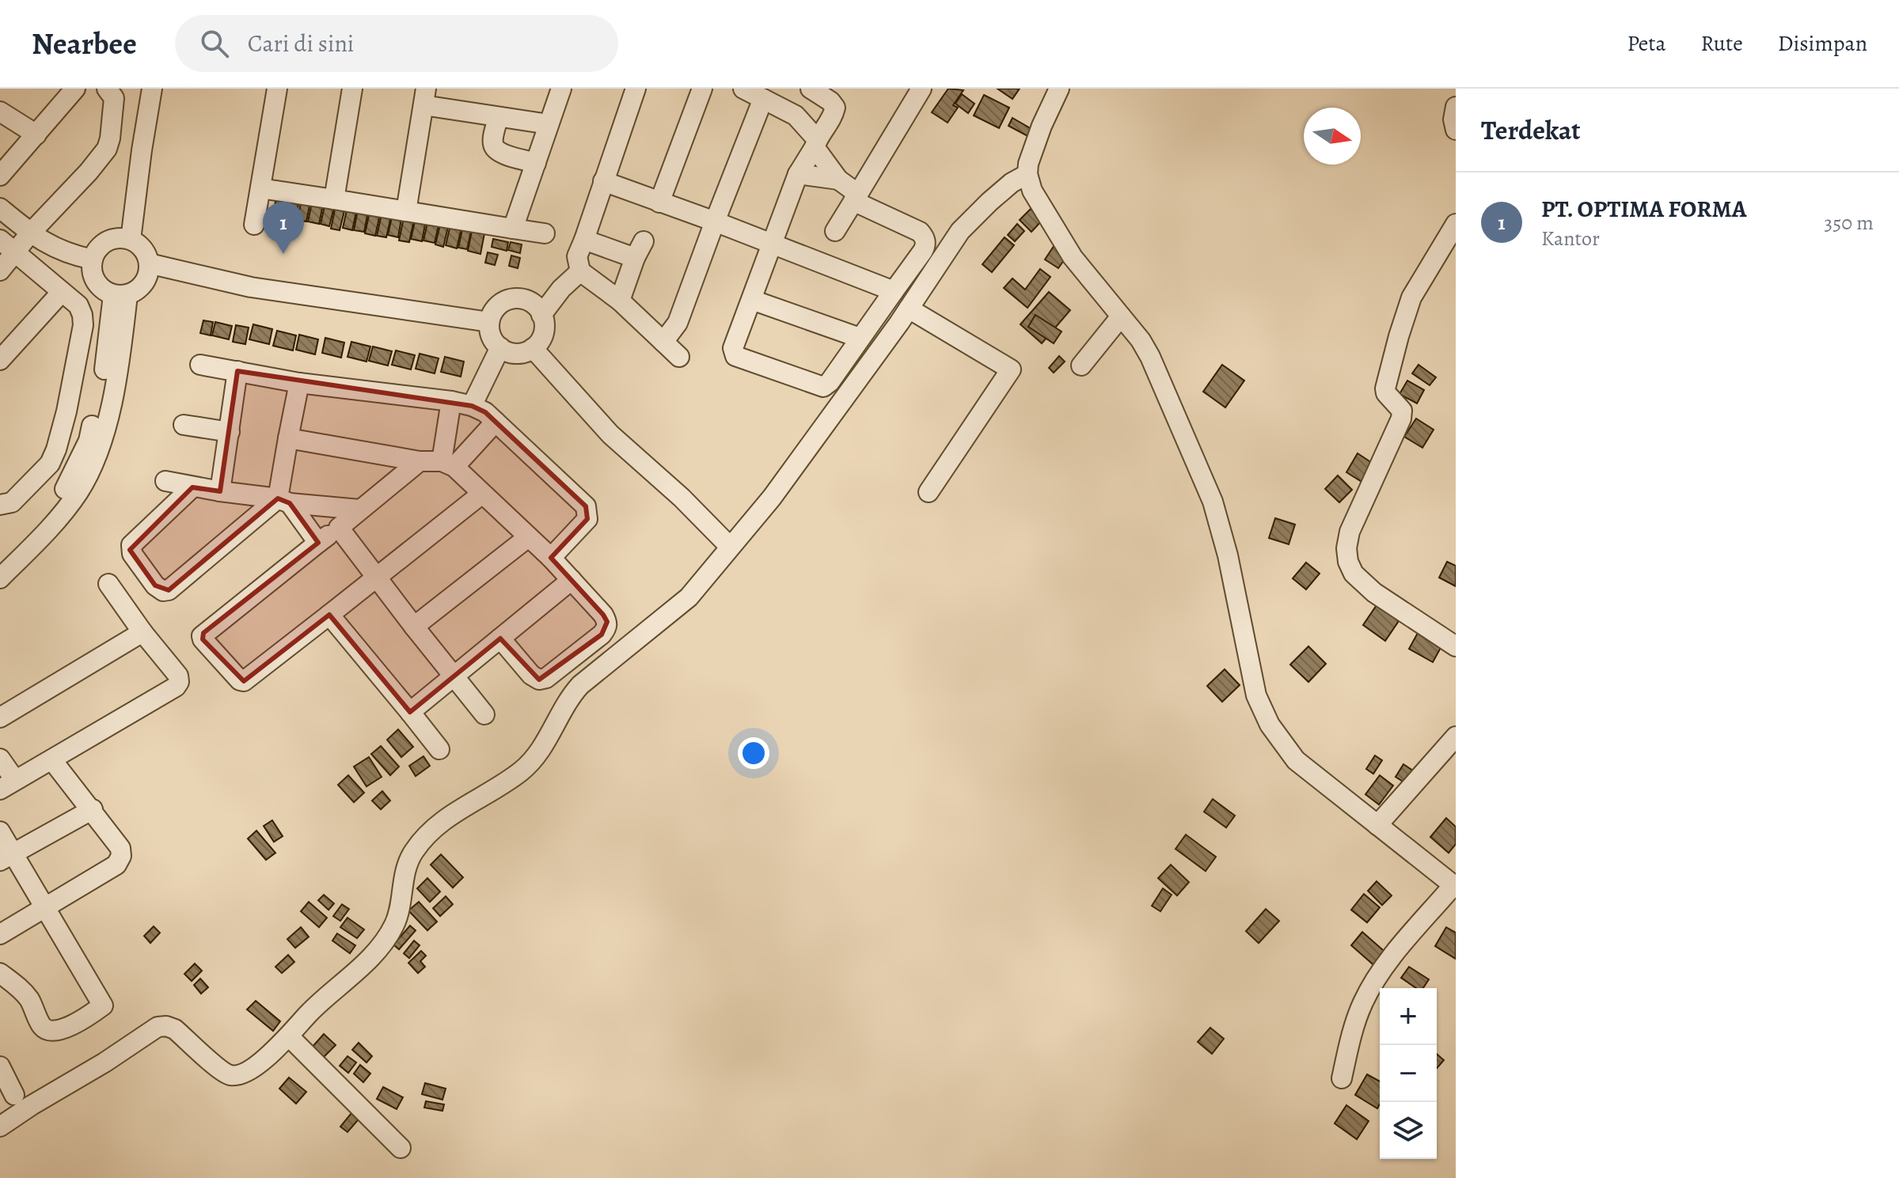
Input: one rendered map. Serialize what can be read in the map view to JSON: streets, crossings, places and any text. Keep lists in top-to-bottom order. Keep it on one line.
{"north":"right","page":{"header":"Nearbee","search":"Cari di sini","nav":["Peta","Rute","Disimpan"],"heading":"Terdekat","list":[{"mark":"1","name":"PT. OPTIMA FORMA","note":"Kantor","value":"350 m"}],"pins":"1","map_buttons":["+","−"]}}
